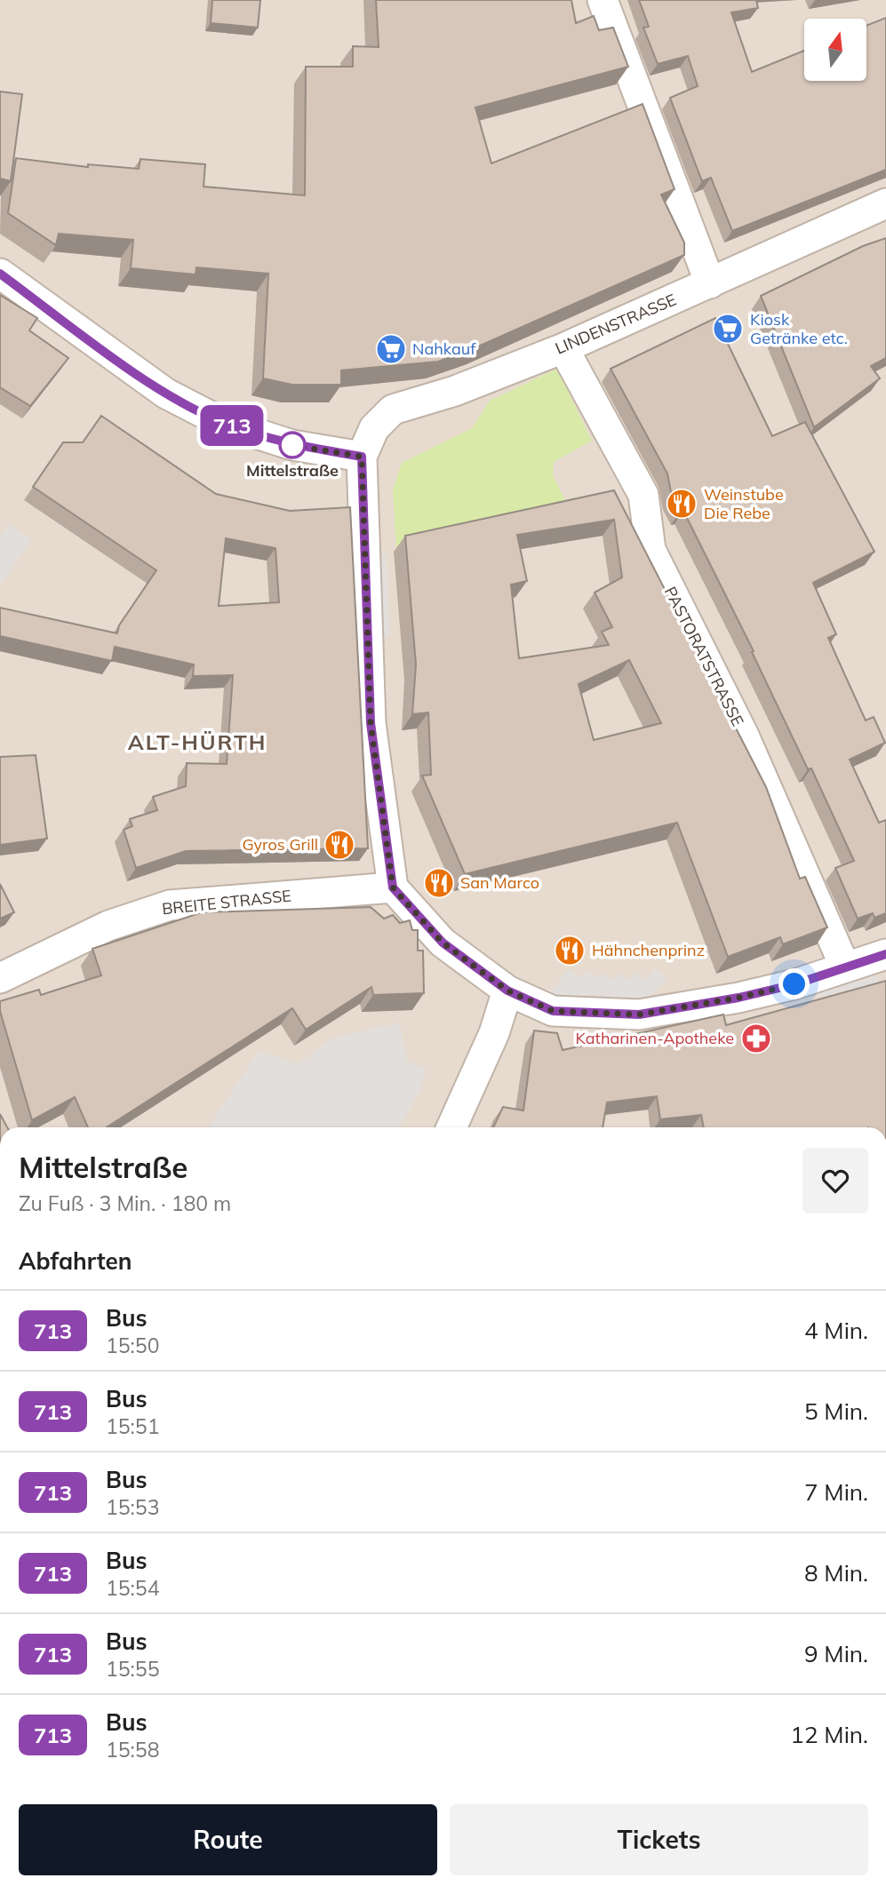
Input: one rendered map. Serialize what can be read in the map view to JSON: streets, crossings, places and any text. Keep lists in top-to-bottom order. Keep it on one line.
{"streets":{"street":["LINDENSTRASSE","PASTORATSTRASSE","BREITE STRASSE"]},"crossings":[["LINDENSTRASSE","PASTORATSTRASSE"]],"districts":["ALT-HÜRTH"],"places":{"supermarket":["Kiosk Getränke etc.","Nahkauf"],"other":["Mittelstraße"],"restaurant":["Weinstube Die Rebe","Gyros Grill","San Marco","Hähnchenprinz"],"pharmacy":["Katharinen-Apotheke"]},"lines":["bus line 713"],"north":"top","page":{"on_map":"713","heading":[["Mittelstraße","Zu Fuß · 3 Min. · 180 m"],"Abfahrten"],"list":[{"mark":"713","name":"Bus","note":"15:50","value":"4 Min."},{"mark":"713","name":"Bus","note":"15:51","value":"5 Min."},{"mark":"713","name":"Bus","note":"15:53","value":"7 Min."},{"mark":"713","name":"Bus","note":"15:54","value":"8 Min."},{"mark":"713","name":"Bus","note":"15:55","value":"9 Min."},{"mark":"713","name":"Bus","note":"15:58","value":"12 Min."}],"buttons":["Route","Tickets"]}}
